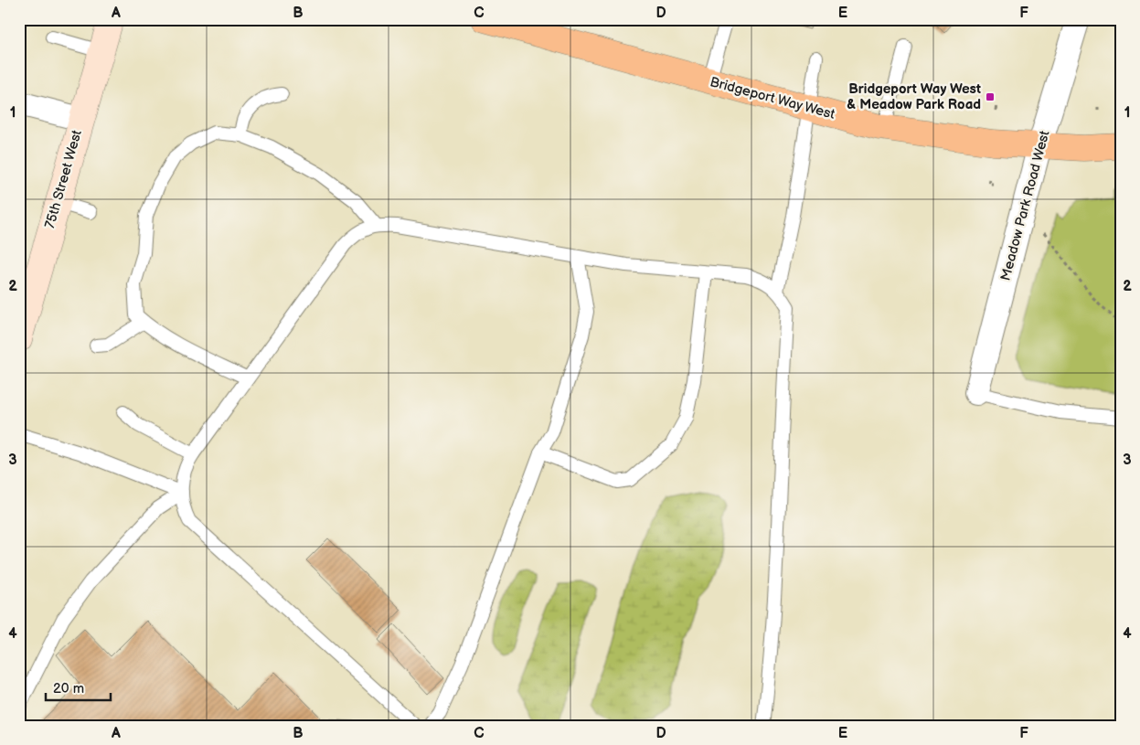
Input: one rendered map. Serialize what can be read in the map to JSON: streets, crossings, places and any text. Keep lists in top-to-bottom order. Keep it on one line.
{"streets":{"main road":["Bridgeport Way West"],"street":["75th Street West","Meadow Park Road West"]},"crossings":[["Bridgeport Way West","Meadow Park Road West"]],"places":{"transit":["Bridgeport Way West & Meadow Park Road"]},"scale_bar":"20 m","grid":{"columns":["A","B","C","D","E","F"],"rows":["1","2","3","4"]}}
